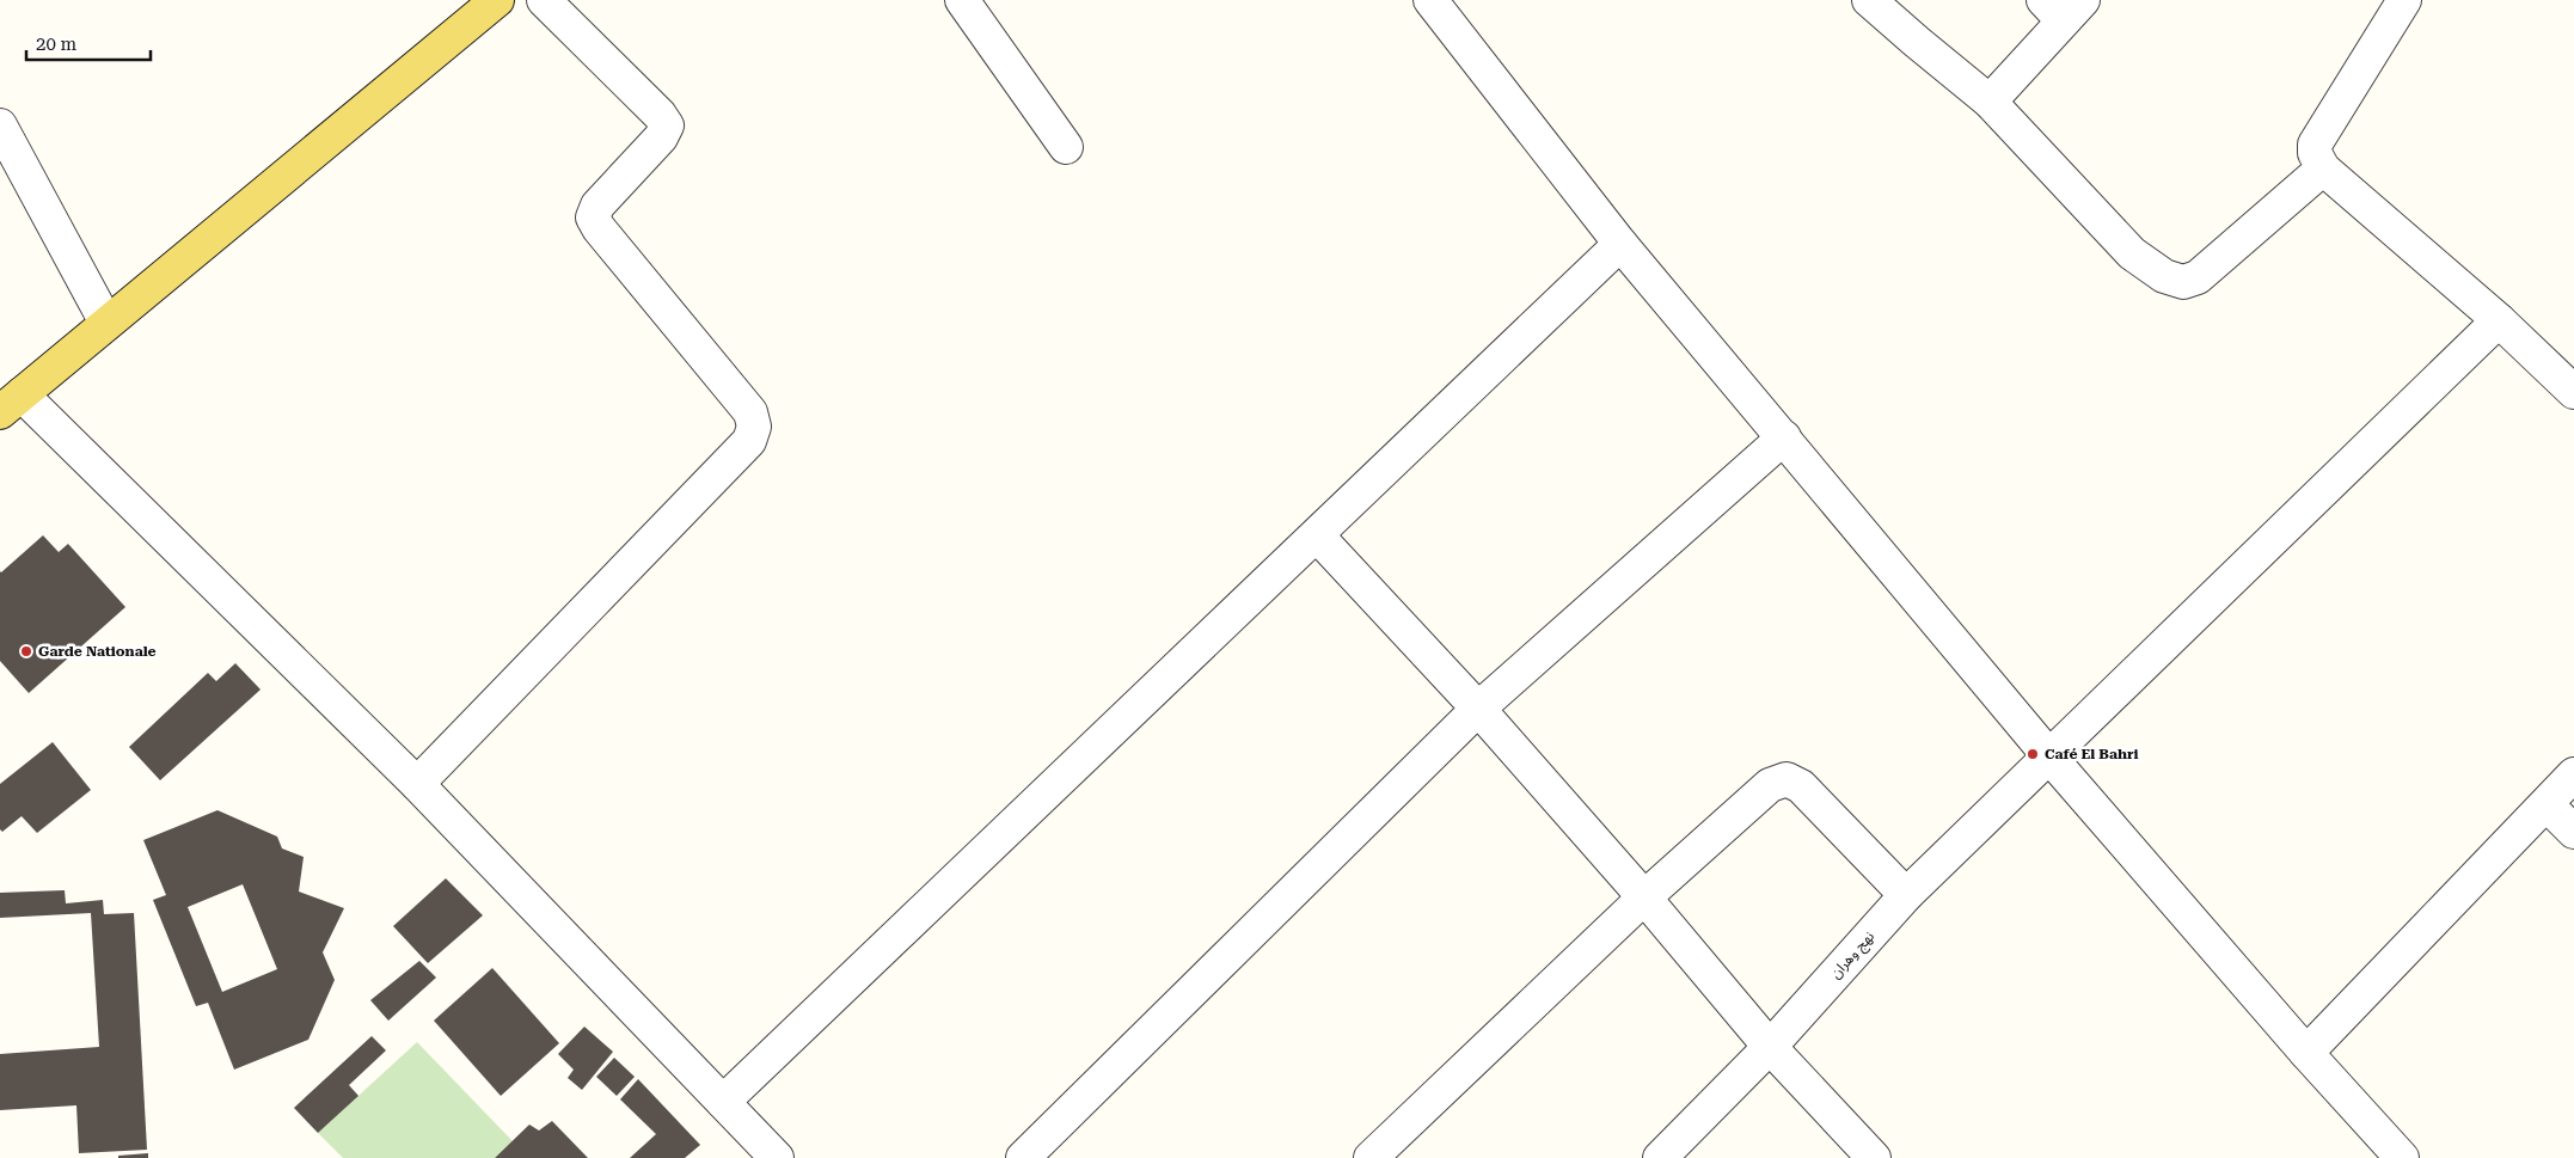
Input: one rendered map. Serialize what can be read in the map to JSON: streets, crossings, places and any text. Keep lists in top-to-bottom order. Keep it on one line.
{"streets":{"street":["نهج وهران"]},"places":["Garde Nationale","Café El Bahri"],"scale_bar":"20 m"}
